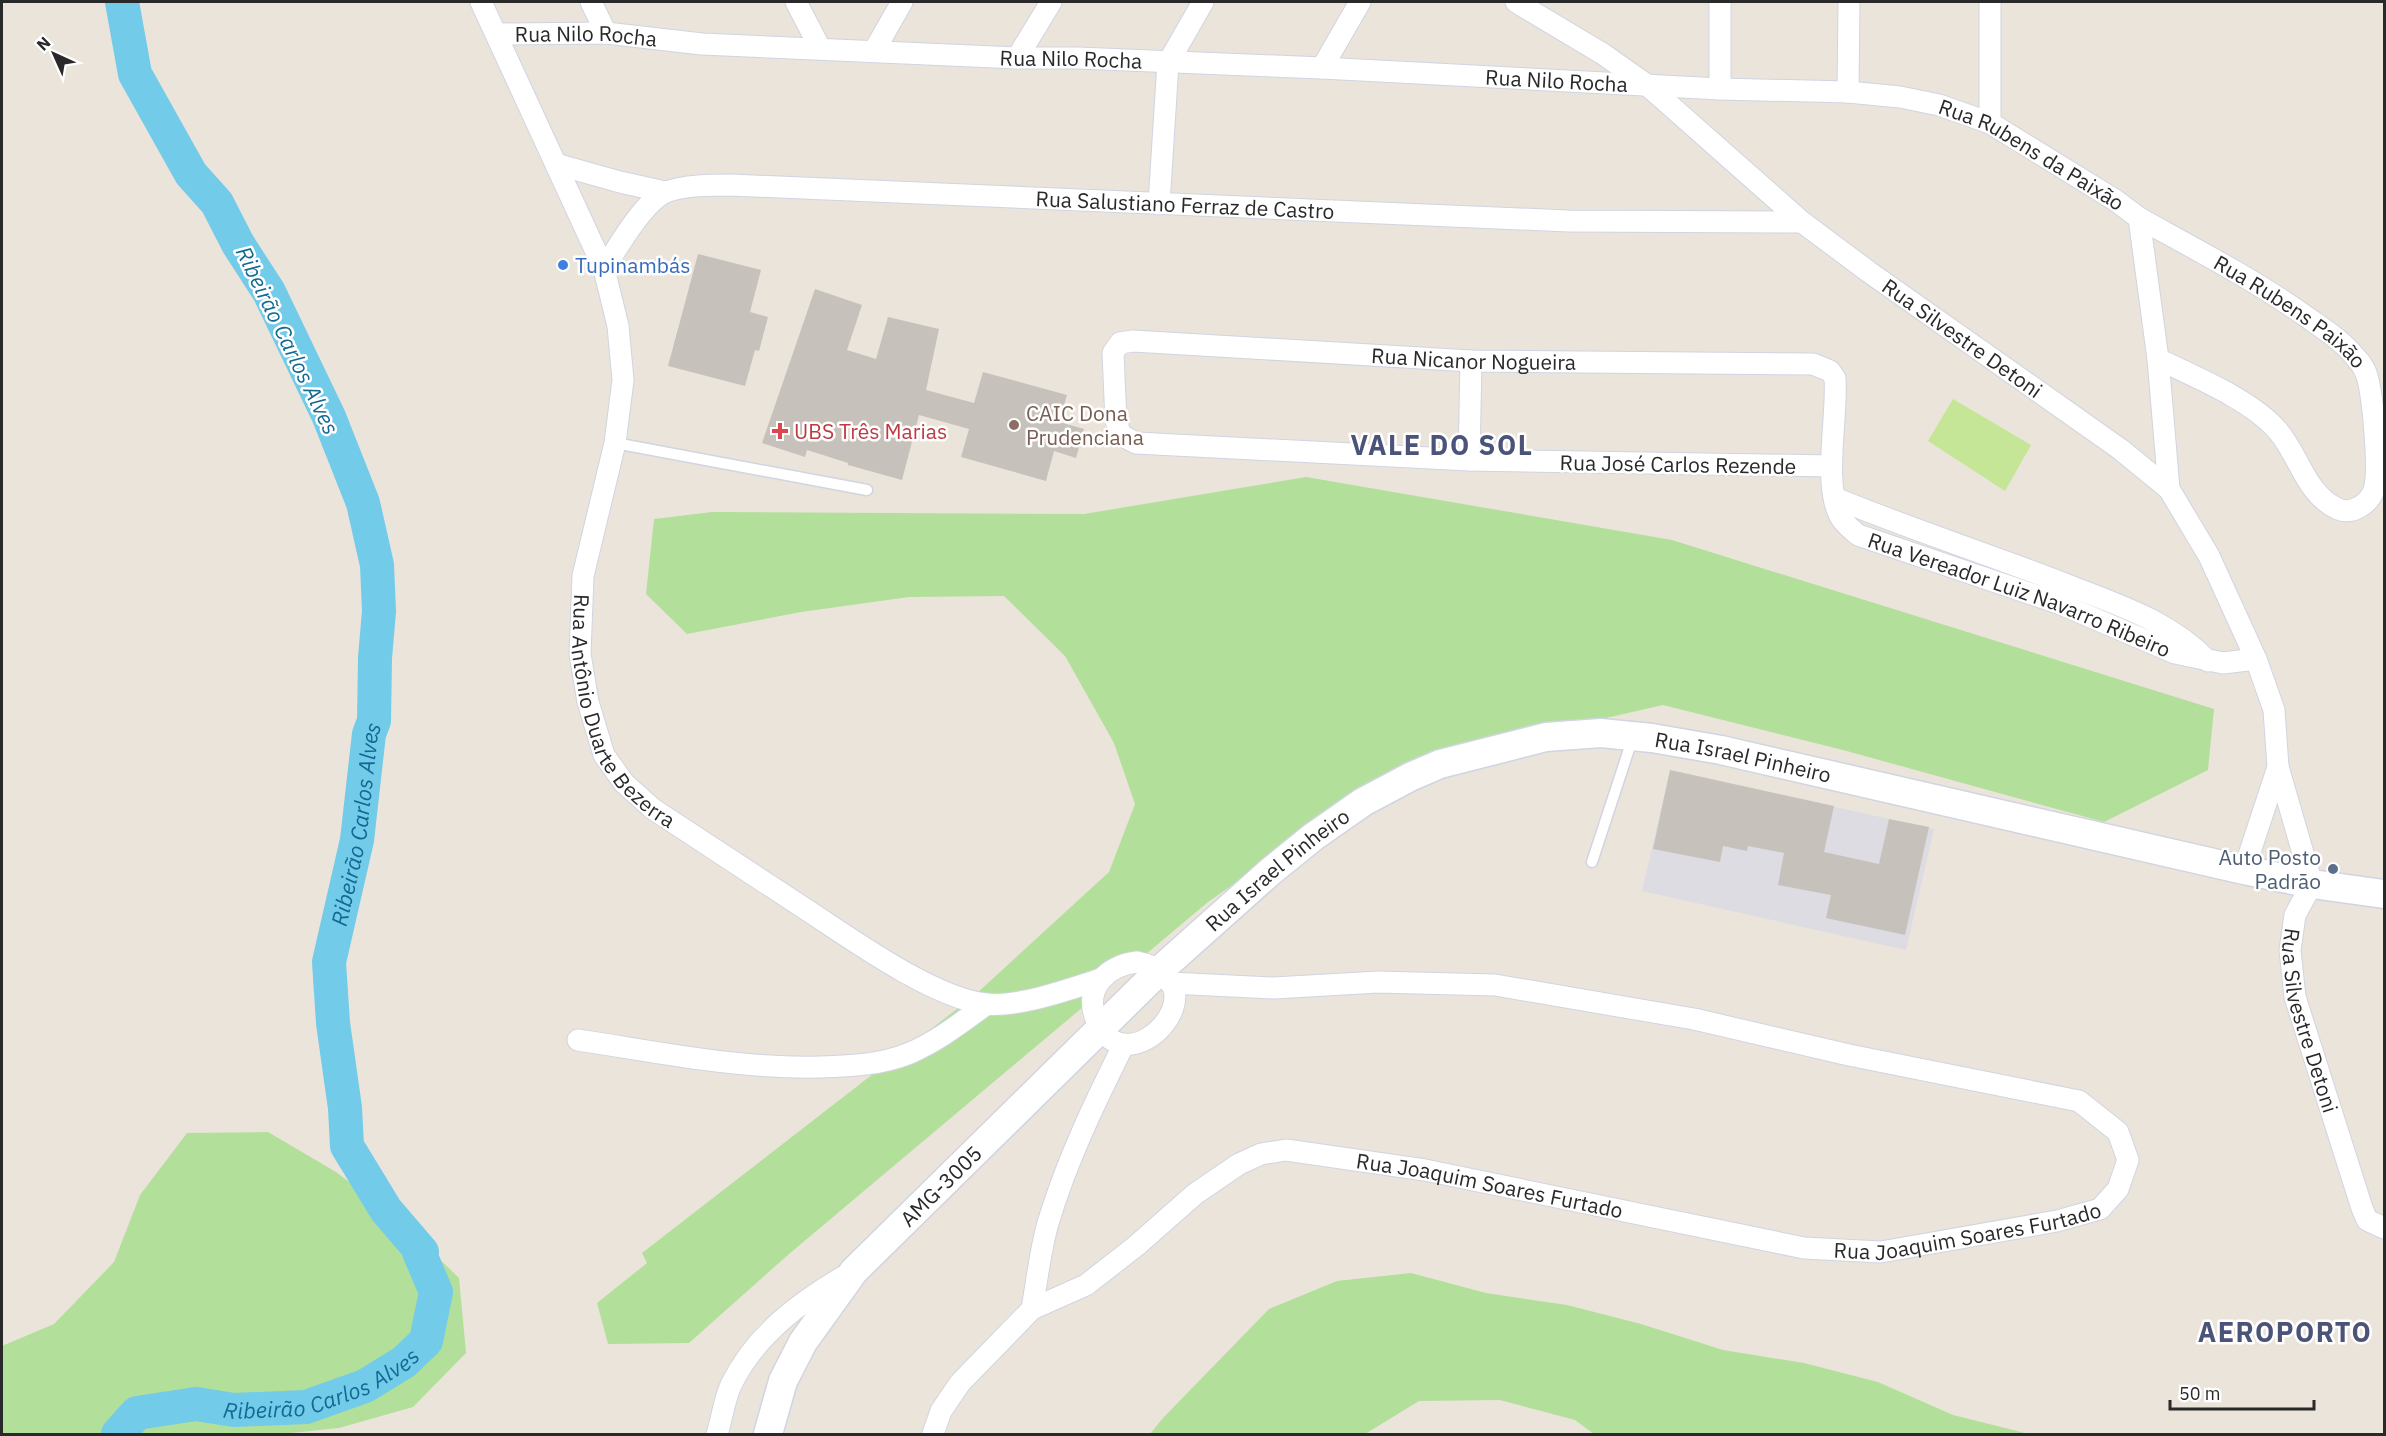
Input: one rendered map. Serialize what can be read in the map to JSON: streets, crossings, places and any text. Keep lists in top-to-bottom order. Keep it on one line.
{"streets":{"main road":["Rua Israel Pinheiro","AMG-3005"],"street":["Rua Nilo Rocha","Rua Rubens da Paixão","Rua Salustiano Ferraz de Castro","Rua Rubens Paixão","Rua Silvestre Detoni","Rua Nicanor Nogueira","Rua José Carlos Rezende","Rua Vereador Luiz Navarro Ribeiro","Rua Antônio Duarte Bezerra","Rua Joaquim Soares Furtado"]},"crossings":[["Rua Nilo Rocha","Rua Rubens da Paixão"],["Rua Nilo Rocha","Rua Silvestre Detoni"],["Rua Nilo Rocha","Rua Antônio Duarte Bezerra"],["Rua Rubens da Paixão","Rua Rubens Paixão"],["Rua Rubens da Paixão","Rua Silvestre Detoni"],["Rua Salustiano Ferraz de Castro","Rua Silvestre Detoni"],["Rua Silvestre Detoni","Rua Vereador Luiz Navarro Ribeiro"],["Rua Silvestre Detoni","Rua Israel Pinheiro"],["Rua Nicanor Nogueira","Rua José Carlos Rezende"],["Rua Nicanor Nogueira","Rua Vereador Luiz Navarro Ribeiro"],["Rua José Carlos Rezende","Rua Vereador Luiz Navarro Ribeiro"],["Rua Antônio Duarte Bezerra","Rua Joaquim Soares Furtado"],["Rua Israel Pinheiro","AMG-3005"],["Rua Israel Pinheiro","Rua Joaquim Soares Furtado"],["AMG-3005","Rua Joaquim Soares Furtado"]],"districts":["VALE DO SOL","AEROPORTO"],"water":["Ribeirão Carlos Alves"],"places":{"other":["Tupinambás","CAIC Dona Prudenciana","Auto Posto Padrão"],"health":["UBS Três Marias"]},"scale_bar":"50 m","north":"top left"}
